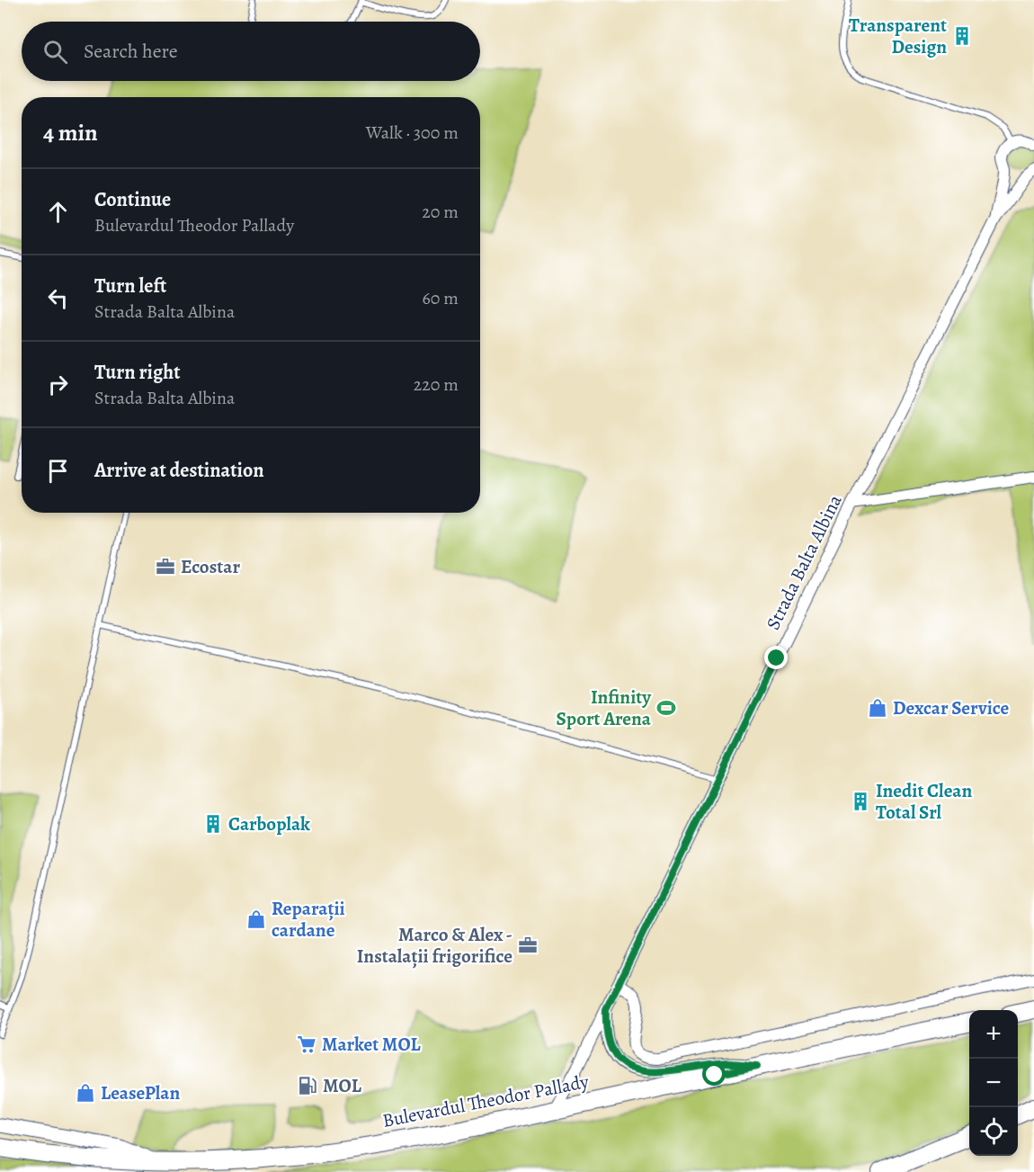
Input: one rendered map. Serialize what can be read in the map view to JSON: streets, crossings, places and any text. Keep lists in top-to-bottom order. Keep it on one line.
{"streets":{"main road":["Bulevardul Theodor Pallady"],"street":["Strada Balta Albina"]},"crossings":[["Strada Balta Albina","Bulevardul Theodor Pallady"]],"places":{"building":["Transparent Design","Inedit Clean Total Srl","Carboplak"],"office":["Ecostar","Marco & Alex - Instalații frigorifice"],"sports":["Infinity Sport Arena"],"shop":["Dexcar Service","Reparații cardane","LeasePlan"],"supermarket":["Market MOL"],"fuel station":["MOL"]},"page":{"search":"Search here","heading":["4 min","Walk · 300 m"],"list":[["Continue","Bulevardul Theodor Pallady","20 m"],["Turn left","Strada Balta Albina","60 m"],["Turn right","Strada Balta Albina","220 m"],"Arrive at destination"],"map_buttons":["+","−"]}}
